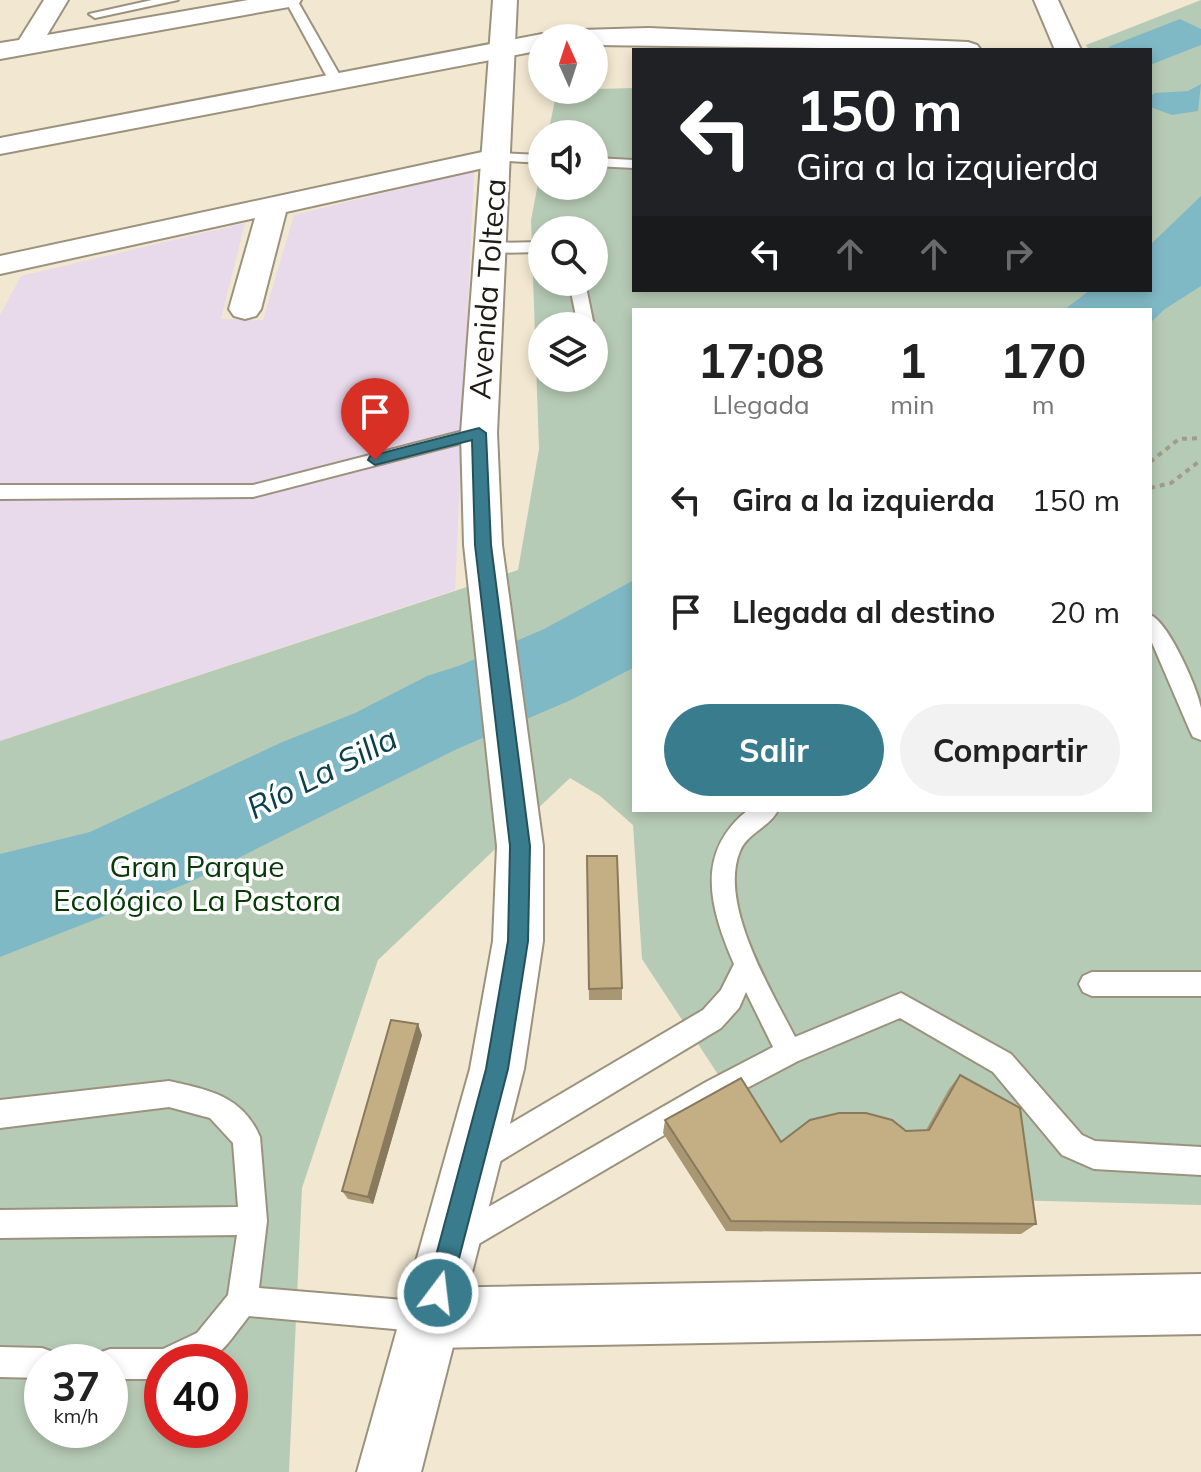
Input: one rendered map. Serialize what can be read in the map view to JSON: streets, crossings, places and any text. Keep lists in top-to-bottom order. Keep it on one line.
{"streets":{"street":["Avenida Tolteca"]},"water":["Río La Silla"],"parks":["Gran Parque Ecológico La Pastora"],"north":"top","page":{"turn":["150 m","Gira a la izquierda"],"eta":["17:08","Llegada","1","min","170","m"],"list":[{"name":"Gira a la izquierda","value":"150 m"},{"name":"Llegada al destino","value":"20 m"}],"buttons":["Salir","Compartir"],"speed":"37 km/h","limit":"40"}}
